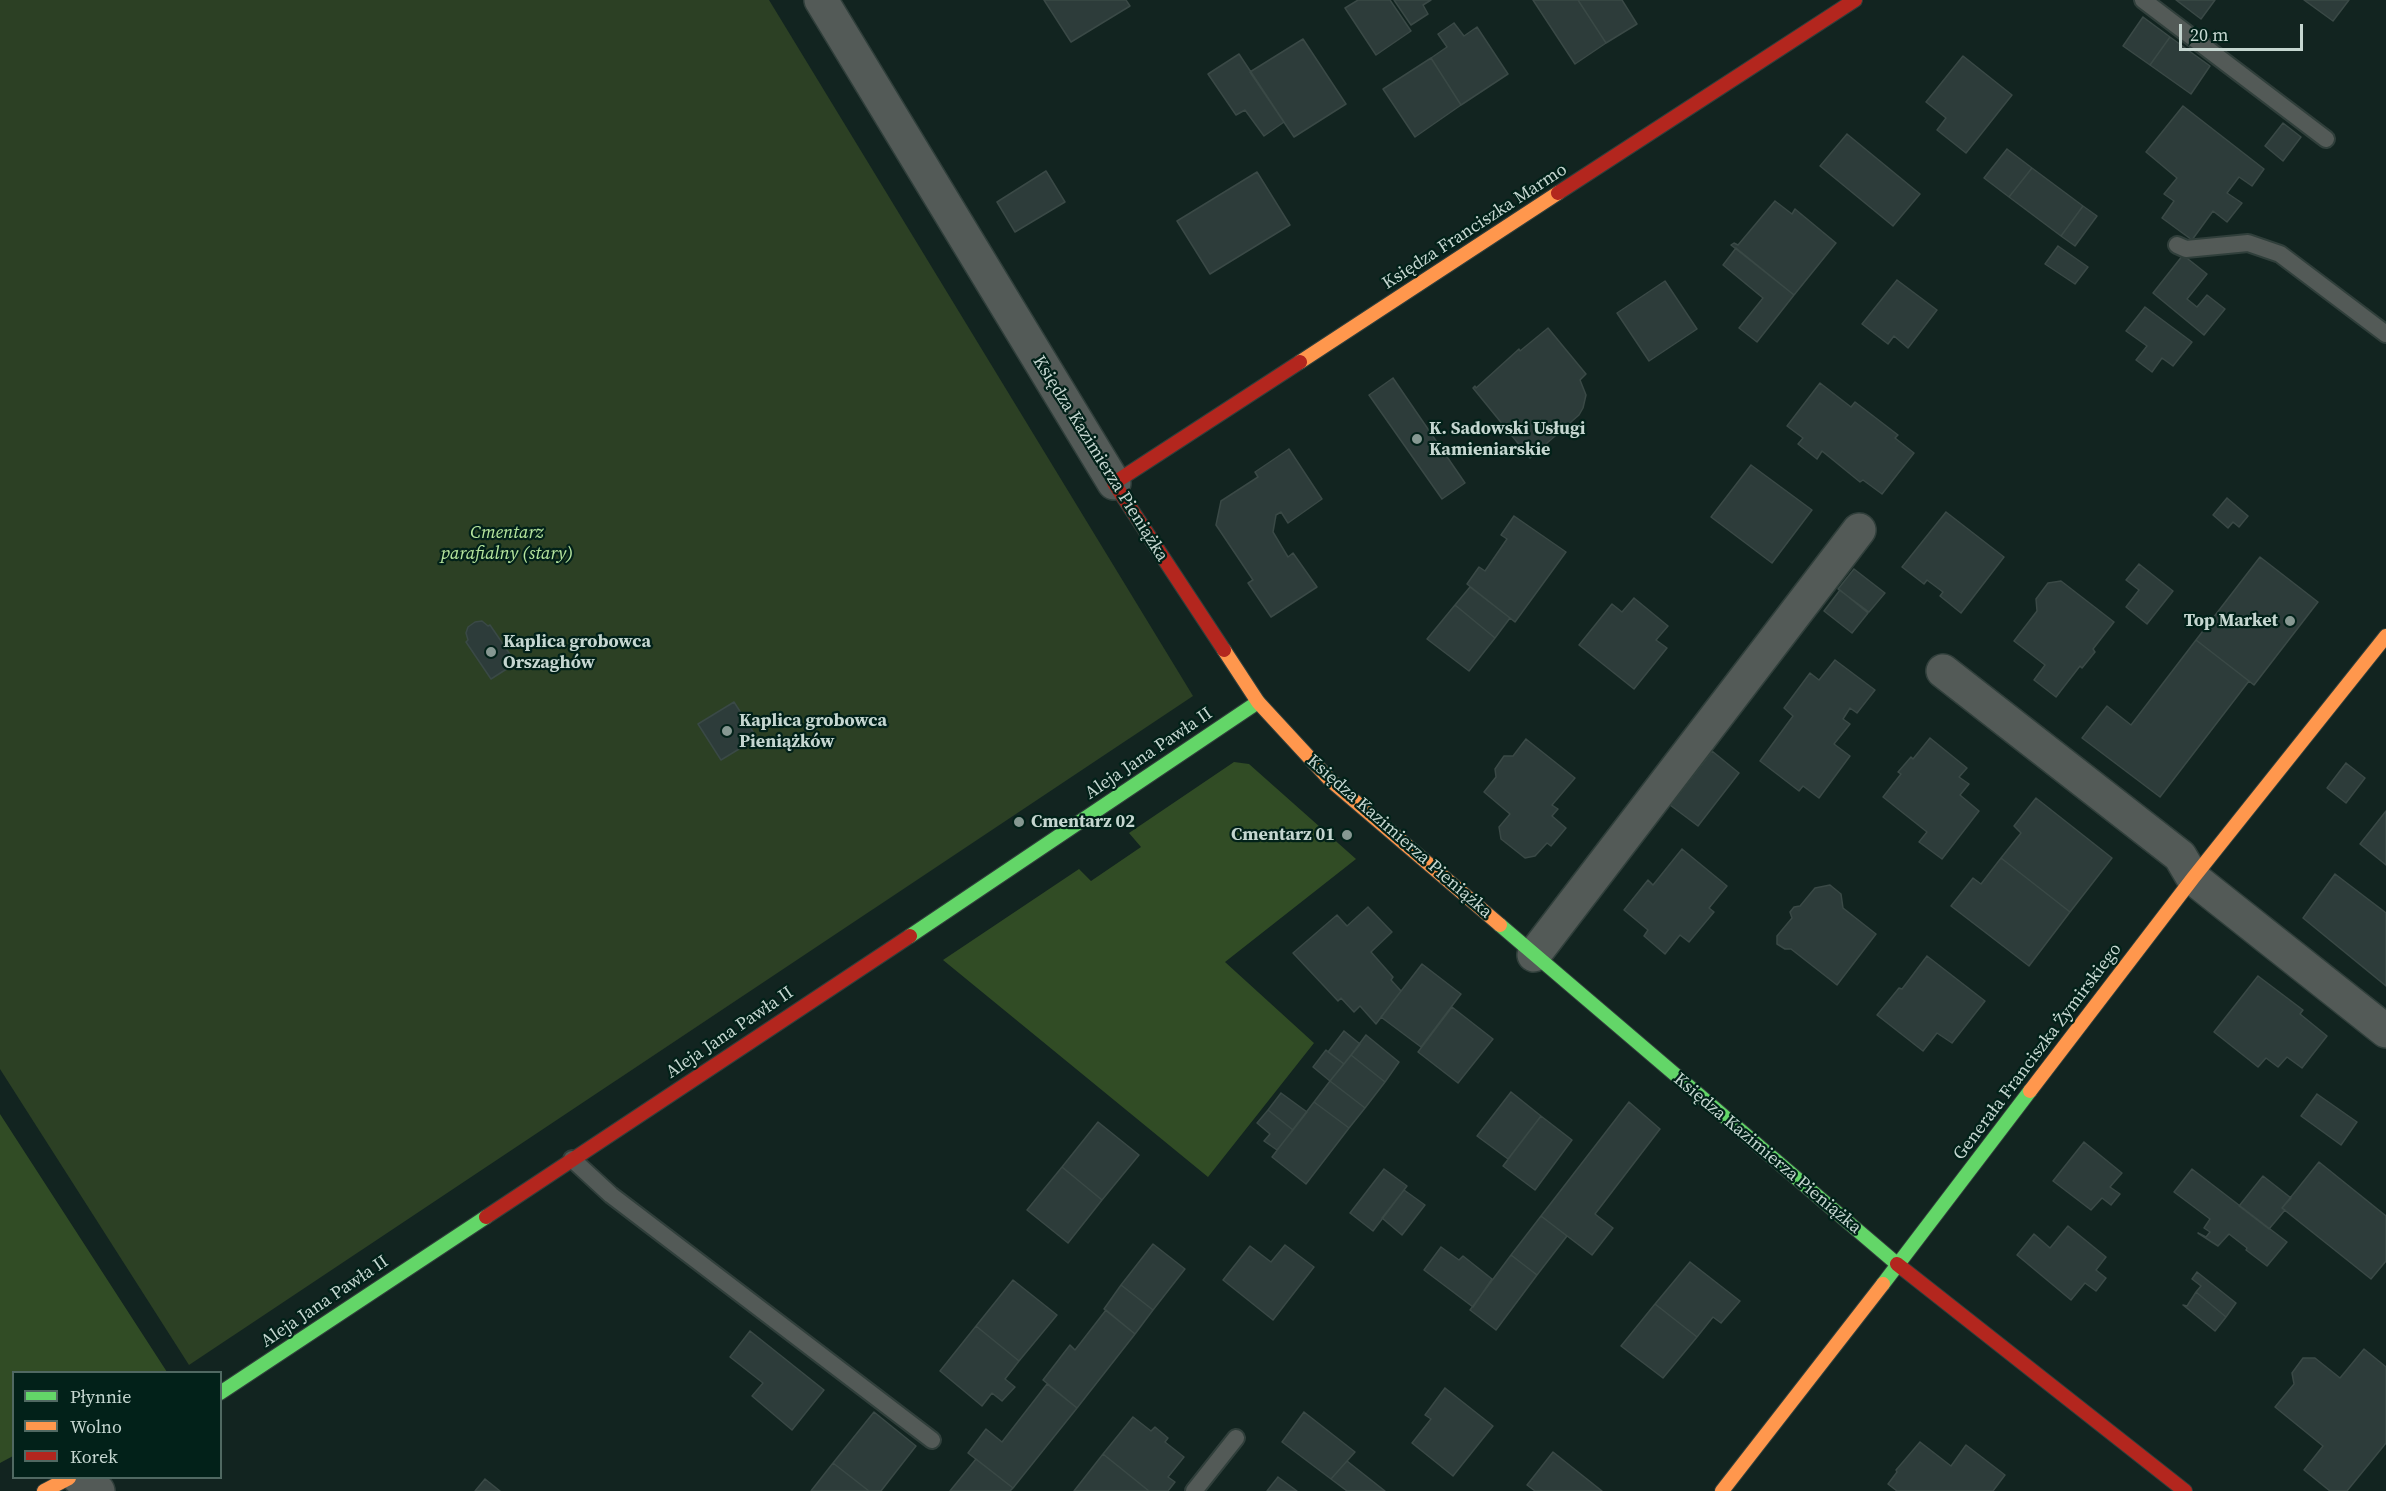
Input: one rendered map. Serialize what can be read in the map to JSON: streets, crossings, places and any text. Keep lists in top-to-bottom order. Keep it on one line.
{"streets":{"street":["Księdza Franciszka Marmo","Księdza Kazimierza Pieniążka","Aleja Jana Pawła II","Generała Franciszka Żymirskiego"]},"crossings":[["Księdza Franciszka Marmo","Księdza Kazimierza Pieniążka"],["Księdza Kazimierza Pieniążka","Aleja Jana Pawła II"],["Księdza Kazimierza Pieniążka","Generała Franciszka Żymirskiego"]],"parks":["Cmentarz parafialny (stary)"],"places":["K. Sadowski Usługi Kamieniarskie","Top Market","Kaplica grobowca Orszaghów","Kaplica grobowca Pieniążków","Cmentarz 02","Cmentarz 01"],"legend":["Płynnie","Wolno","Korek"],"scale_bar":"20 m"}
